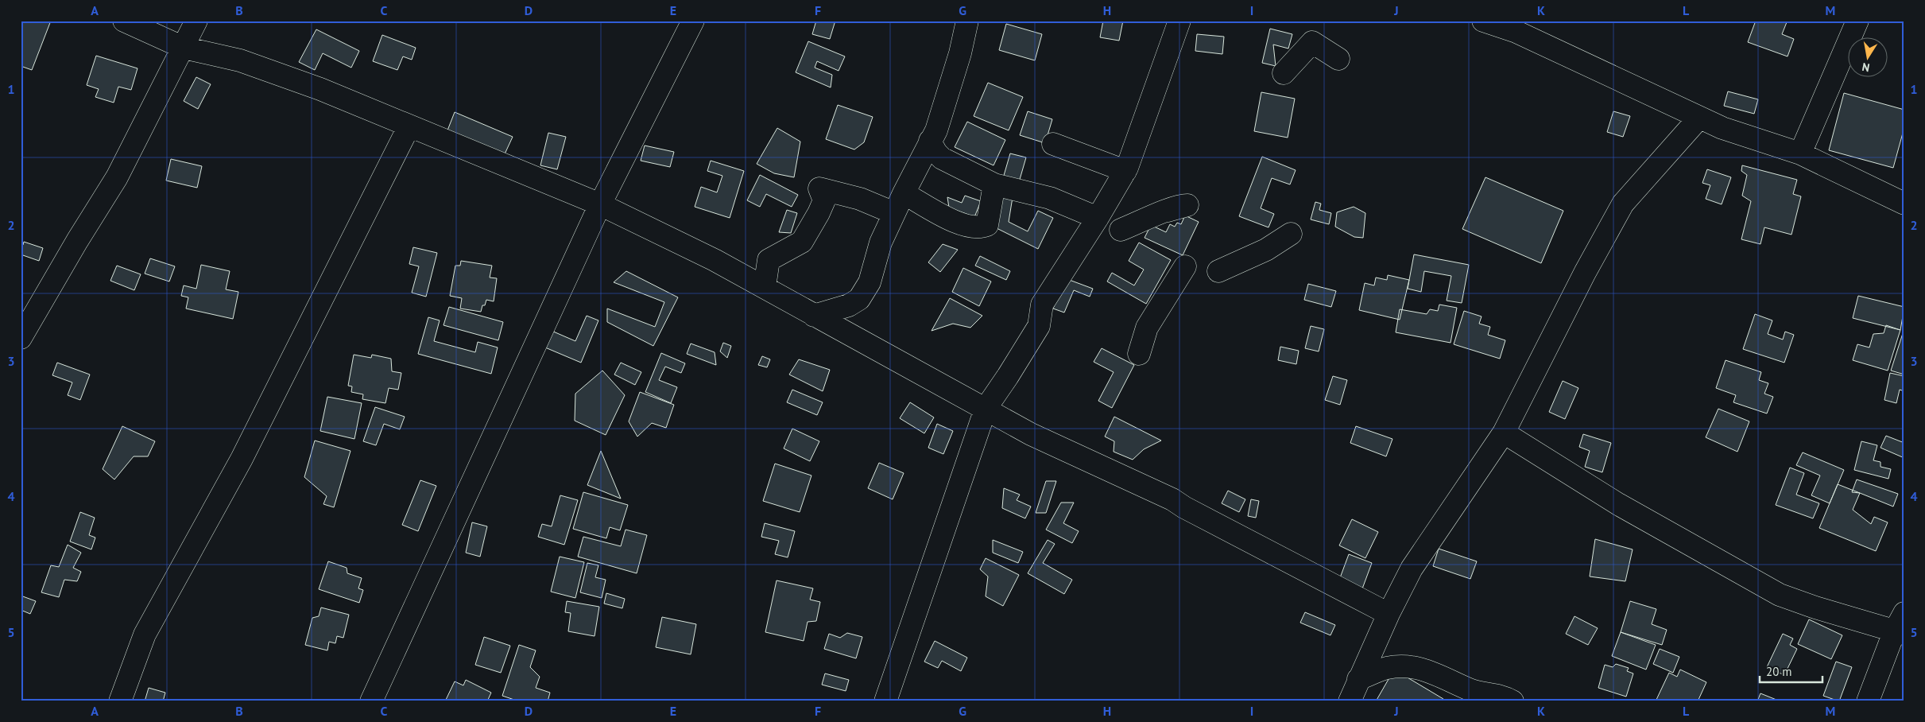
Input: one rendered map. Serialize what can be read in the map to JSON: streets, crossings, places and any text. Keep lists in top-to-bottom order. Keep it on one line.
{"scale_bar":"20 m","north":"bottom","grid":{"columns":["A","B","C","D","E","F","G","H","I","J","K","L","M"],"rows":["1","2","3","4","5"]}}
